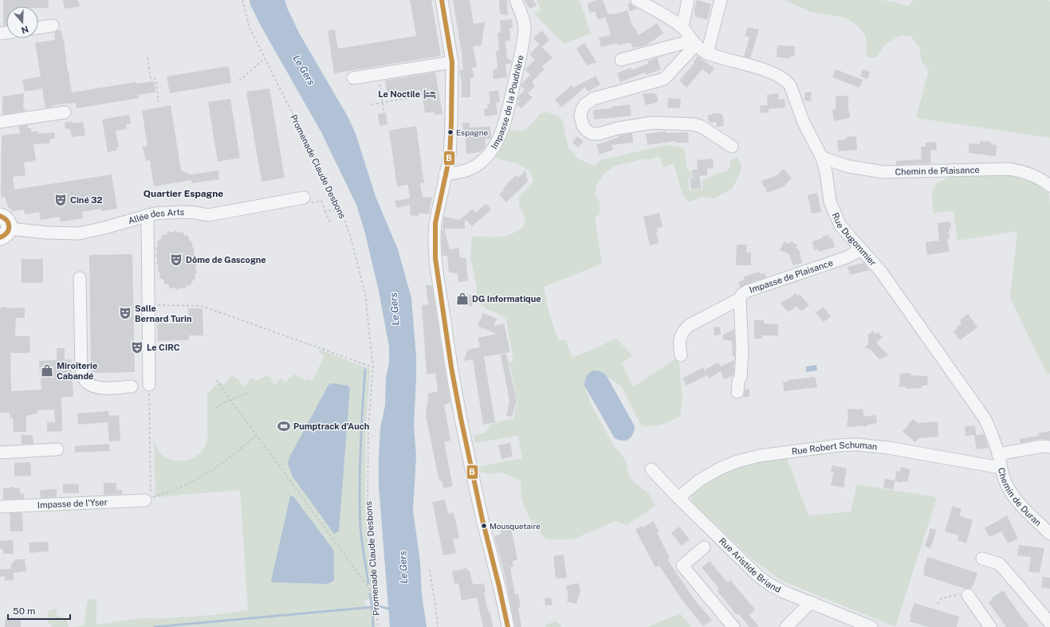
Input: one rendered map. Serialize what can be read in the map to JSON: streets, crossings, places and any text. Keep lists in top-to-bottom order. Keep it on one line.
{"streets":{"street":["Impasse de la Poudrière","Chemin de Plaisance","Allée des Arts","Rue Dugommier","Impasse de Plaisance","Rue Robert Schuman","Chemin de Duran","Impasse de l'Yser","Rue Aristide Briand"],"path":["Promenade Claude Desbons"]},"crossings":[["Chemin de Plaisance","Rue Dugommier"],["Rue Dugommier","Impasse de Plaisance"],["Rue Dugommier","Chemin de Duran"],["Rue Robert Schuman","Chemin de Duran"],["Rue Robert Schuman","Rue Aristide Briand"]],"districts":["Quartier Espagne"],"water":["Le Gers"],"places":{"hotel":["Le Noctile"],"other":["Espagne","Mousquetaire"],"theatre":["Ciné 32","Dôme de Gascogne","Salle Bernard Turin","Le CIRC"],"shop":["DG Informatique","Miroiterie Cabandé"],"sports":["Pumptrack d’Auch"]},"lines":["transit line B"],"scale_bar":"50 m","north":"bottom"}
